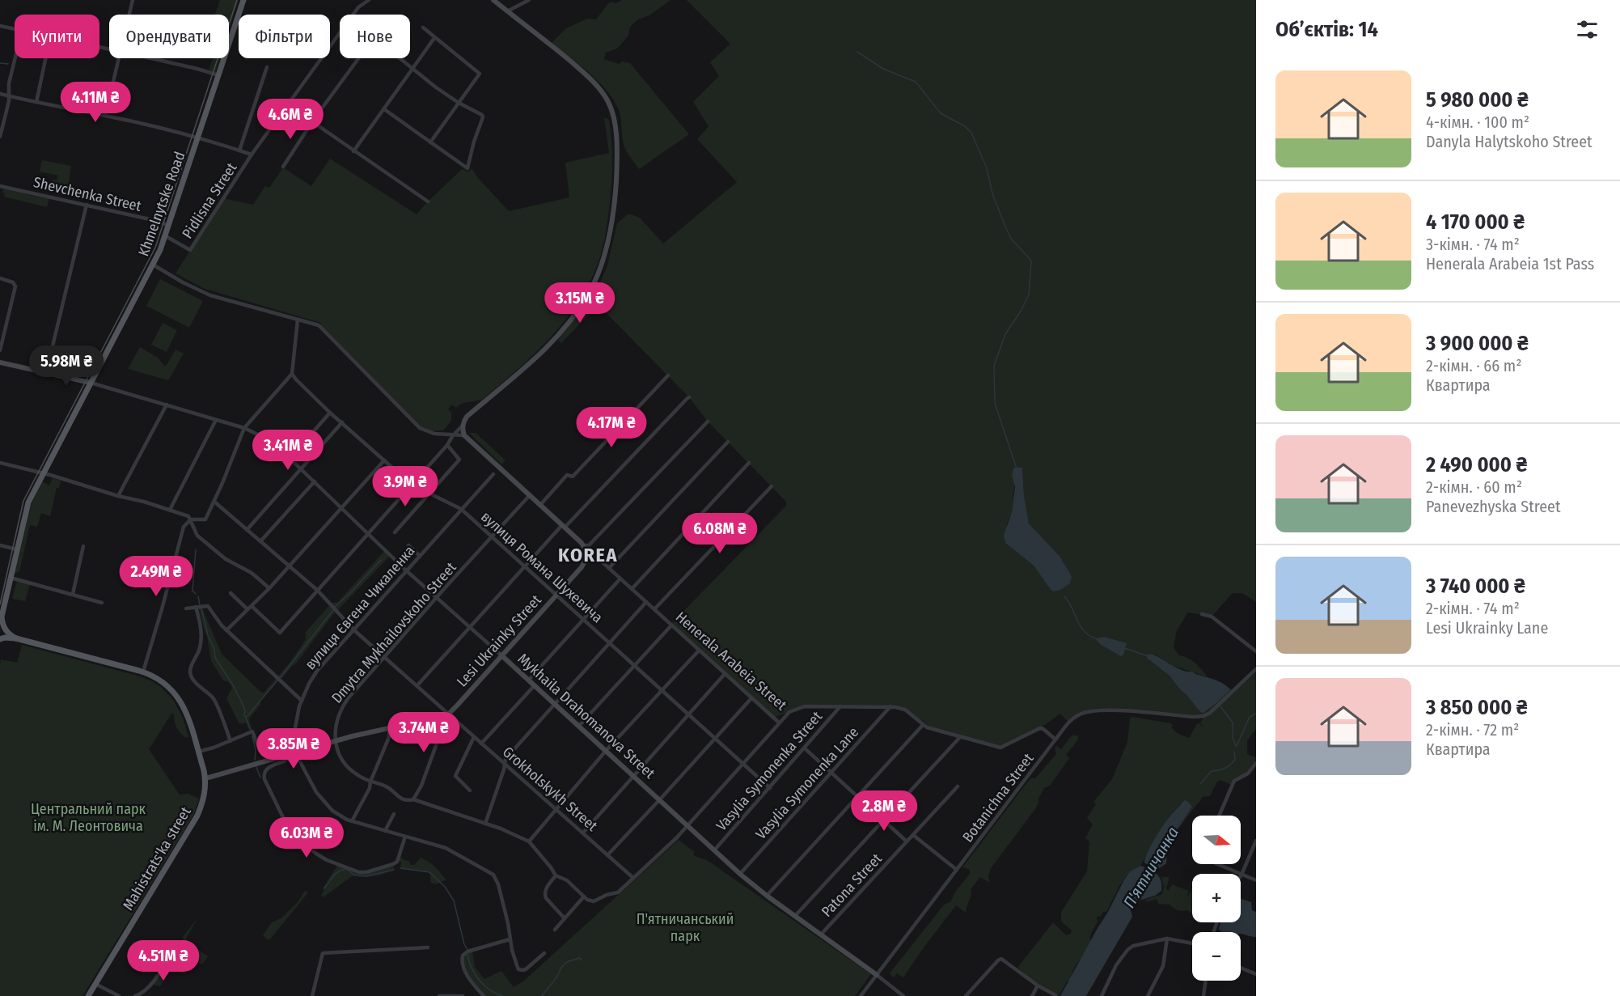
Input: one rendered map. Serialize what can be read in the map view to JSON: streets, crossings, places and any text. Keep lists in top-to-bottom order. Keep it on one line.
{"streets":{"main road":["Khmelnytske Road","Lesi Ukrainky Street","Mykhaila Drahomanova Street","Mahistrats'ka street"],"street":["Shevchenka Street","Pidlisna Street","вулиця Романа Шухевича","вулиця Євгена Чикаленка","Dmytra Mykhailovskoho Street","Henerala Arabeia Street","Vasylia Symonenka Street","Vasylia Symonenka Lane","Grokholskykh Street","Botanichna Street","Patona Street"]},"crossings":[["Shevchenka Street","Khmelnytske Road"],["Pidlisna Street","Khmelnytske Road"],["Khmelnytske Road","Mykhaila Drahomanova Street"],["вулиця Романа Шухевича","вулиця Євгена Чикаленка"],["вулиця Романа Шухевича","Dmytra Mykhailovskoho Street"],["вулиця Романа Шухевича","Lesi Ukrainky Street"],["вулиця Романа Шухевича","Vasylia Symonenka Street"],["вулиця Євгена Чикаленка","Mykhaila Drahomanova Street"],["вулиця Євгена Чикаленка","Grokholskykh Street"],["Dmytra Mykhailovskoho Street","Mykhaila Drahomanova Street"],["Dmytra Mykhailovskoho Street","Grokholskykh Street"],["Lesi Ukrainky Street","Mykhaila Drahomanova Street"],["Lesi Ukrainky Street","Grokholskykh Street"],["Henerala Arabeia Street","Vasylia Symonenka Street"],["Henerala Arabeia Street","Vasylia Symonenka Lane"],["Henerala Arabeia Street","Botanichna Street"],["Mykhaila Drahomanova Street","Vasylia Symonenka Street"],["Mykhaila Drahomanova Street","Vasylia Symonenka Lane"],["Mykhaila Drahomanova Street","Botanichna Street"],["Mykhaila Drahomanova Street","Patona Street"]],"districts":["KOREA"],"water":["П'ятничанка"],"parks":["Центральний парк ім. М. Леонтовича","П'ятничанський парк"],"north":"right","page":{"heading":"Об’єктів: 14","chip":["Купити","Орендувати","Фільтри","Нове"],"list":[{"name":"5 980 000 ₴","note":"4-кімн. · 100 m² · Danyla Halytskoho Street"},{"name":"4 170 000 ₴","note":"3-кімн. · 74 m² · Henerala Arabeia 1st Pass"},{"name":"3 900 000 ₴","note":"2-кімн. · 66 m² · Квартира"},{"name":"2 490 000 ₴","note":"2-кімн. · 60 m² · Panevezhyska Street"},{"name":"3 740 000 ₴","note":"2-кімн. · 74 m² · Lesi Ukrainky Lane"},{"name":"3 850 000 ₴","note":"2-кімн. · 72 m² · Квартира"}],"price":["4.11M ₴","4.6M ₴","3.15M ₴","5.98M ₴","4.17M ₴","3.41M ₴","3.9M ₴","6.08M ₴","2.49M ₴","3.74M ₴","3.85M ₴","2.8M ₴","6.03M ₴","4.51M ₴"],"map_buttons":["+","−"]}}
